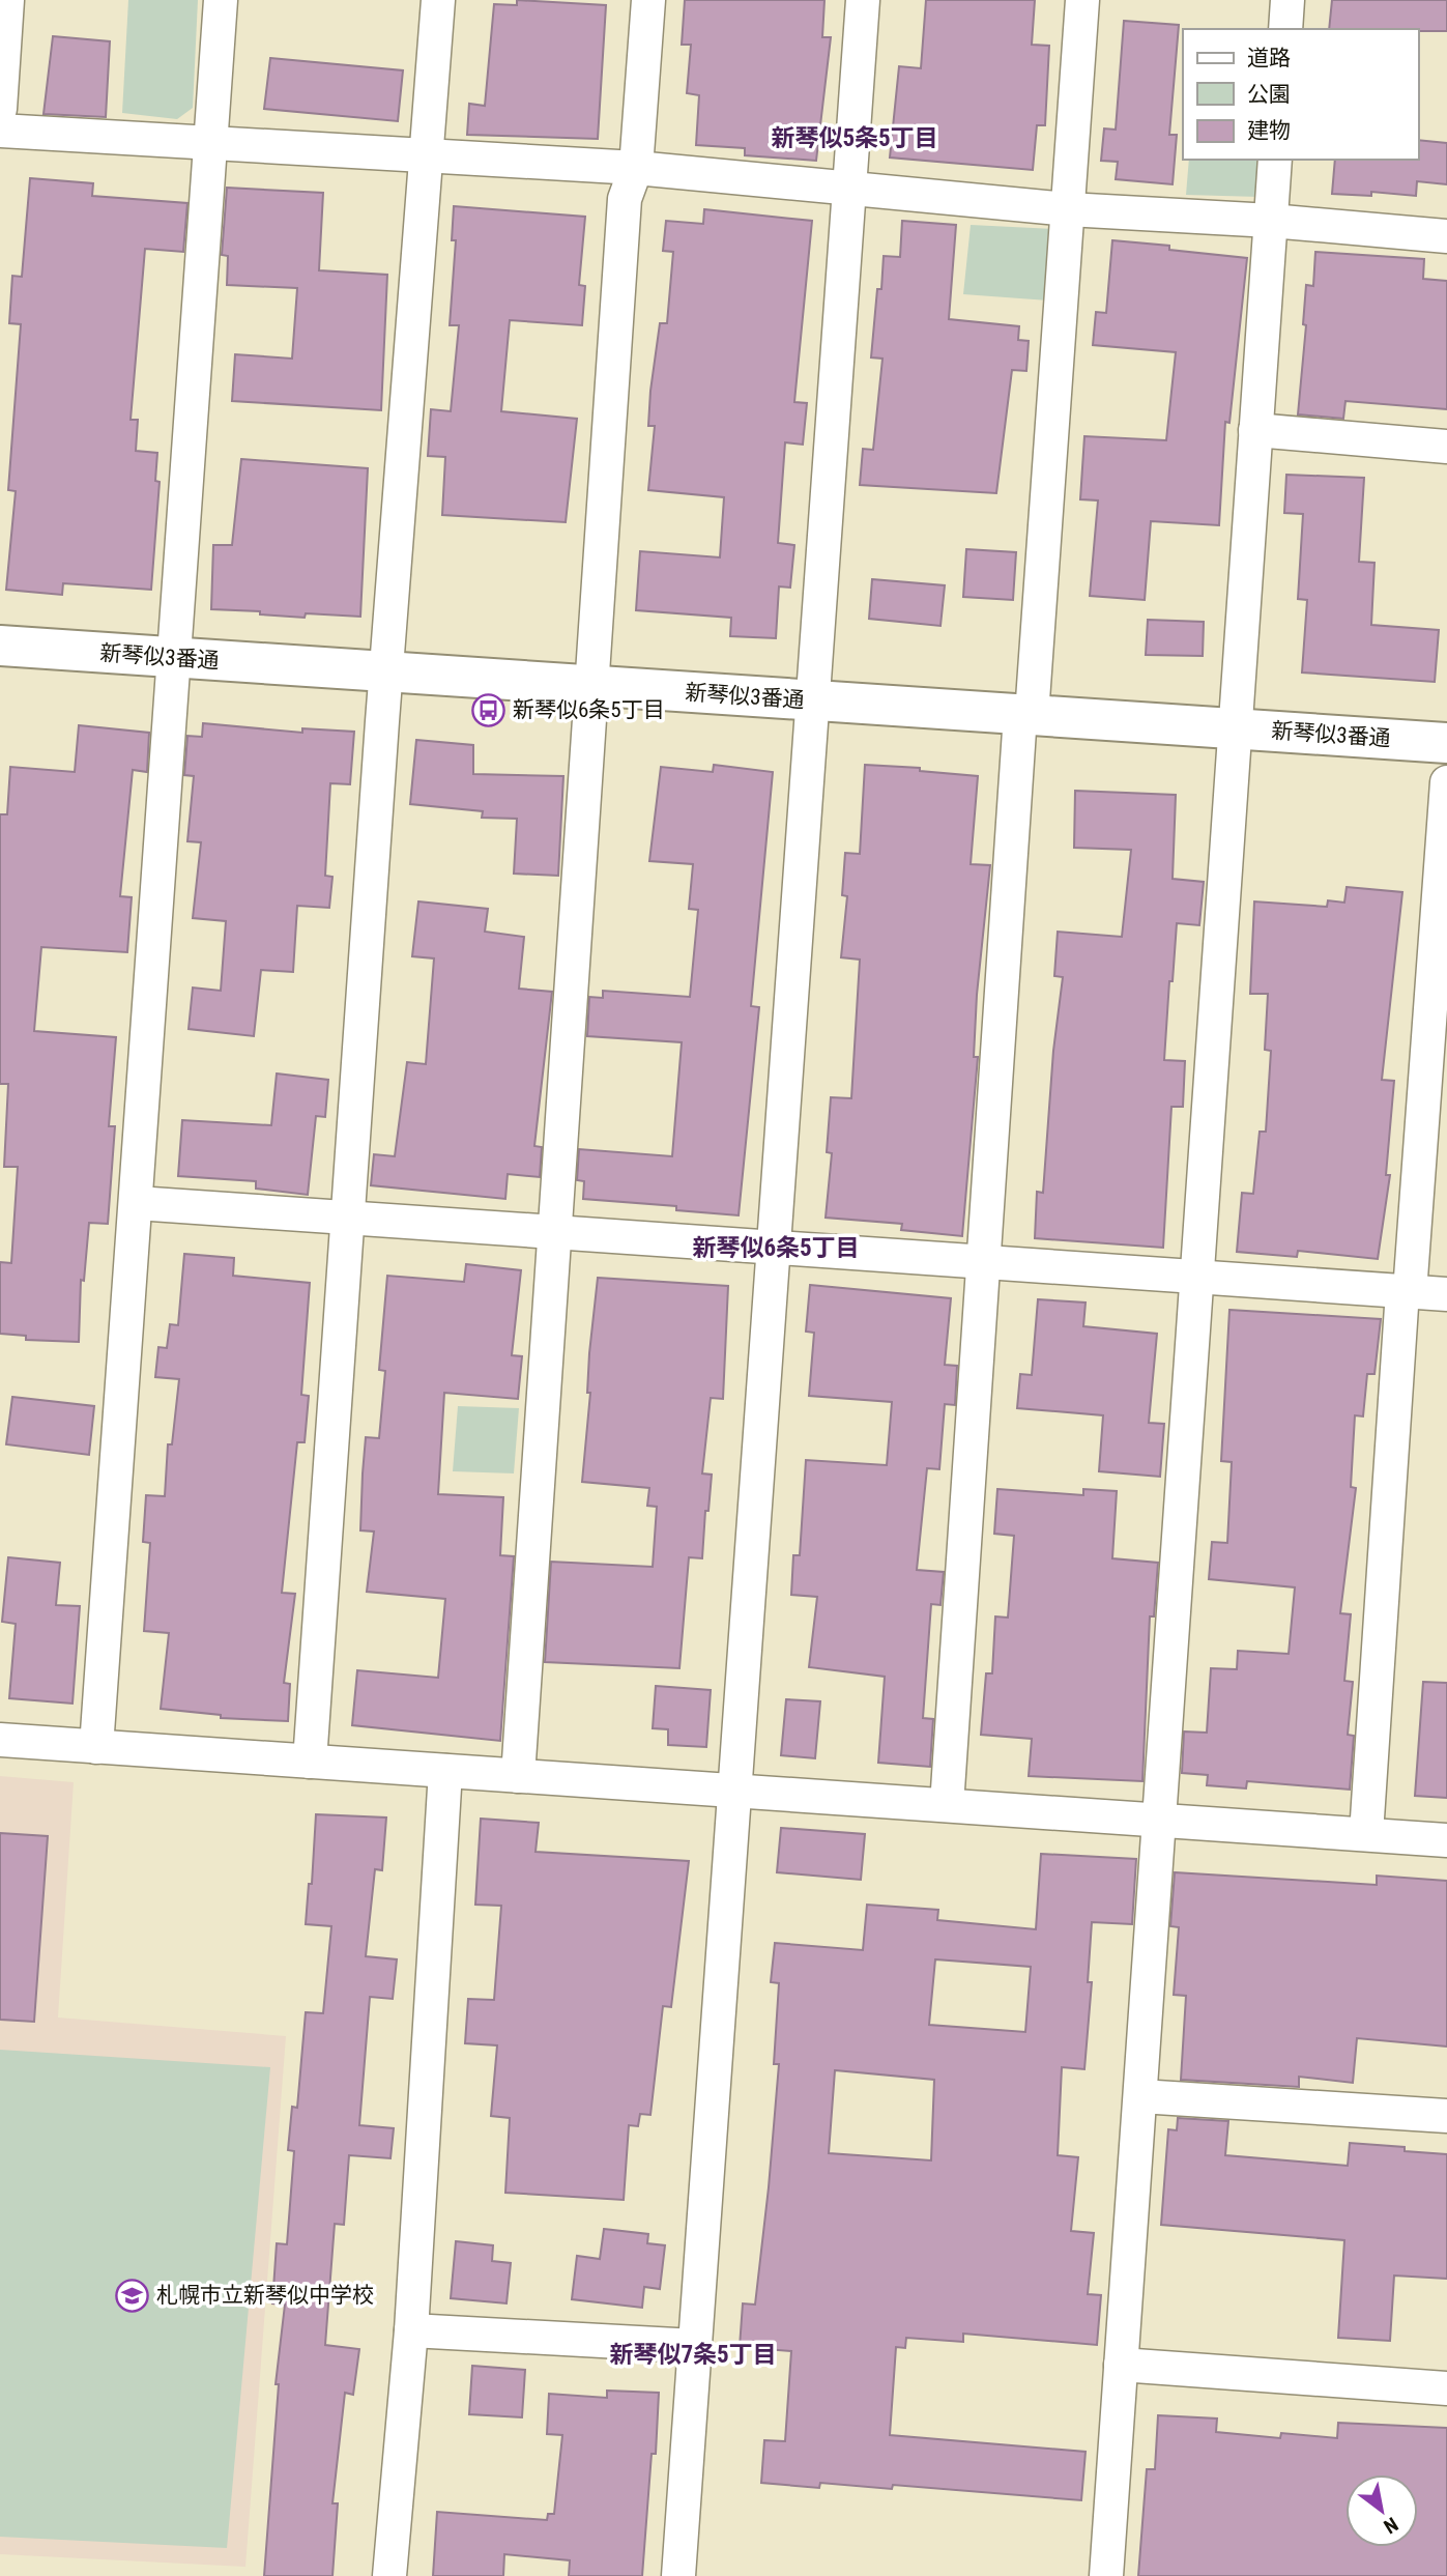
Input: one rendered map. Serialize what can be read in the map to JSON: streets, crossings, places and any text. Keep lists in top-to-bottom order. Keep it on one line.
{"streets":{"street":["新琴似3番通"]},"districts":["新琴似5条5丁目","新琴似6条5丁目","新琴似7条5丁目"],"places":{"bus stop":["新琴似6条5丁目"],"school or university":["札幌市立新琴似中学校"]},"legend":["道路","公園","建物"],"north":"bottom right"}
